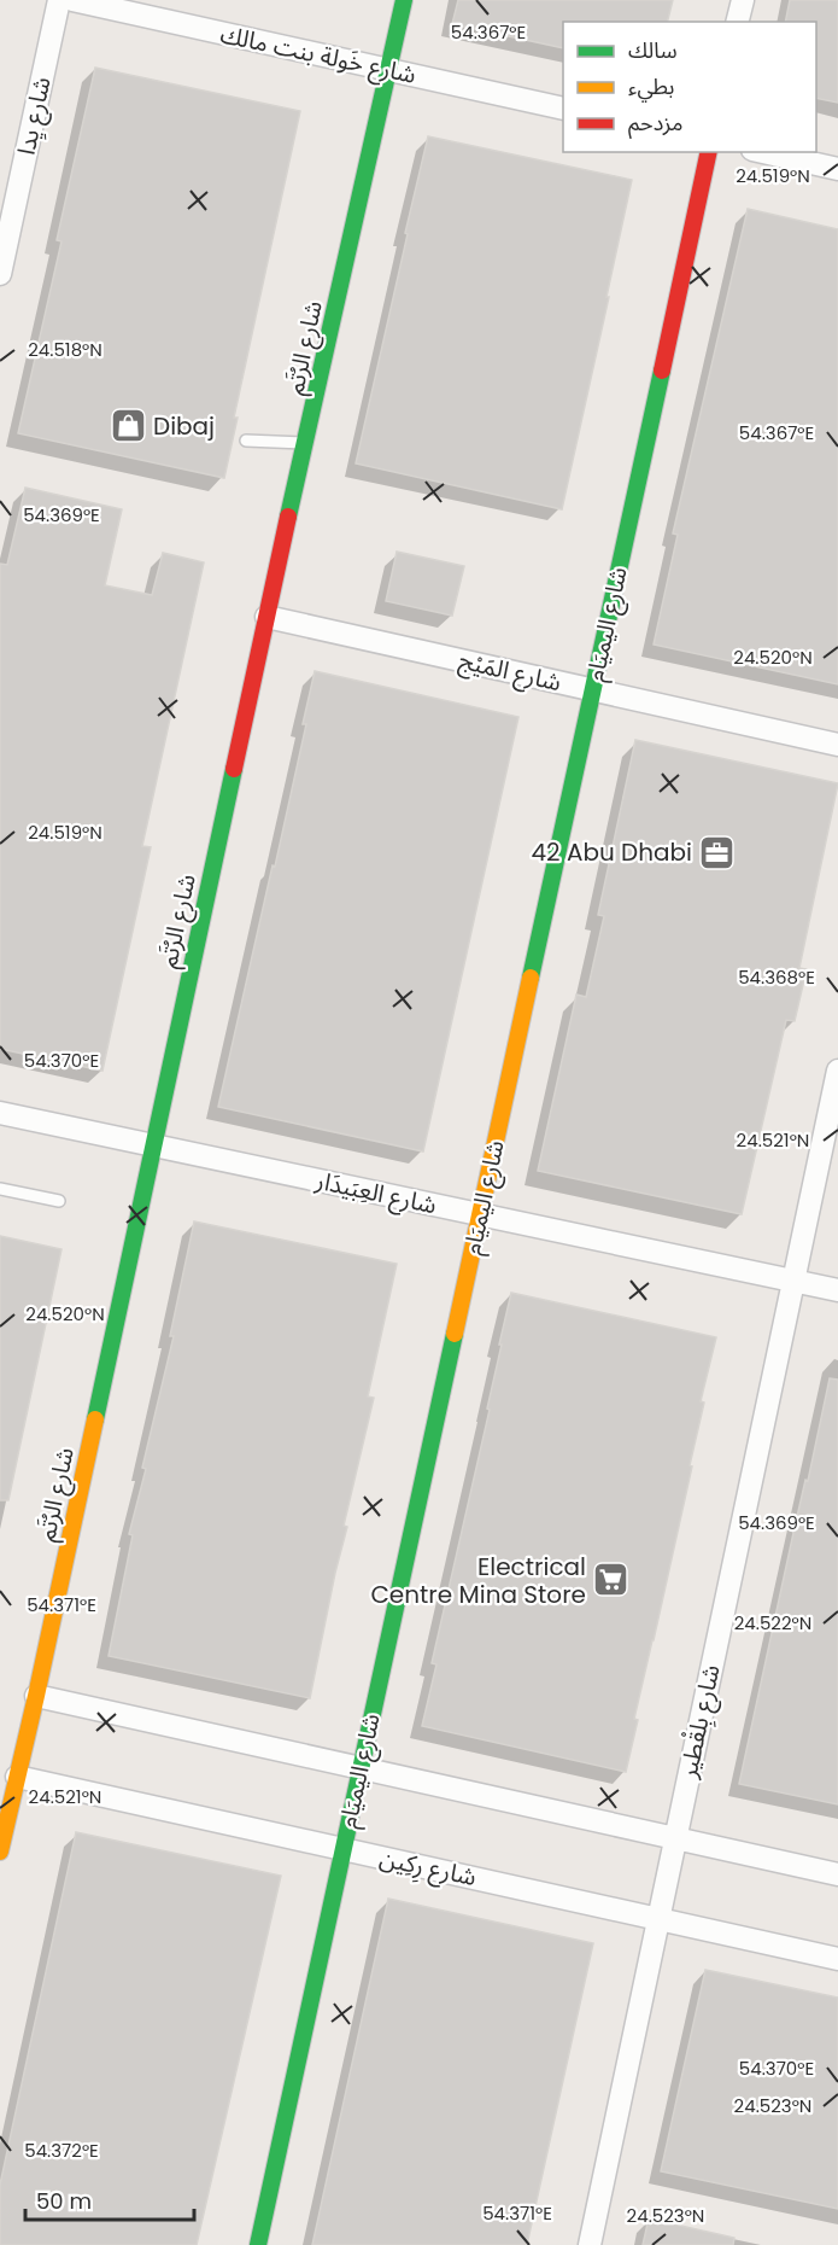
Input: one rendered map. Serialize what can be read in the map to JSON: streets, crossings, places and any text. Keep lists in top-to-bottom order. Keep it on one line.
{"streets":{"street":["شارع خَولة بنت مالك","شارع يِدا","شارع الرُتَم","شارع اليميَام","شارع المَيْج","شارع العِبَيدَار","شارع بِلقْطير","شارع رِكِين"]},"crossings":[["شارع خَولة بنت مالك","شارع الرُتَم"],["شارع الرُتَم","شارع المَيْج"],["شارع الرُتَم","شارع العِبَيدَار"],["شارع الرُتَم","شارع رِكِين"],["شارع اليميَام","شارع المَيْج"],["شارع اليميَام","شارع العِبَيدَار"],["شارع اليميَام","شارع رِكِين"],["شارع العِبَيدَار","شارع بِلقْطير"],["شارع بِلقْطير","شارع رِكِين"]],"places":{"shop":["Dibaj"],"office":["42 Abu Dhabi"],"supermarket":["Electrical Centre Mina Store"]},"legend":["سالك","بطيء","مزدحم"],"scale_bar":"50 m","coordinates":["54.367°E","24.519°N","24.518°N","54.369°E","24.520°N","54.368°E","54.370°E","24.521°N","54.371°E","24.522°N","24.523°N","54.372°E"]}
